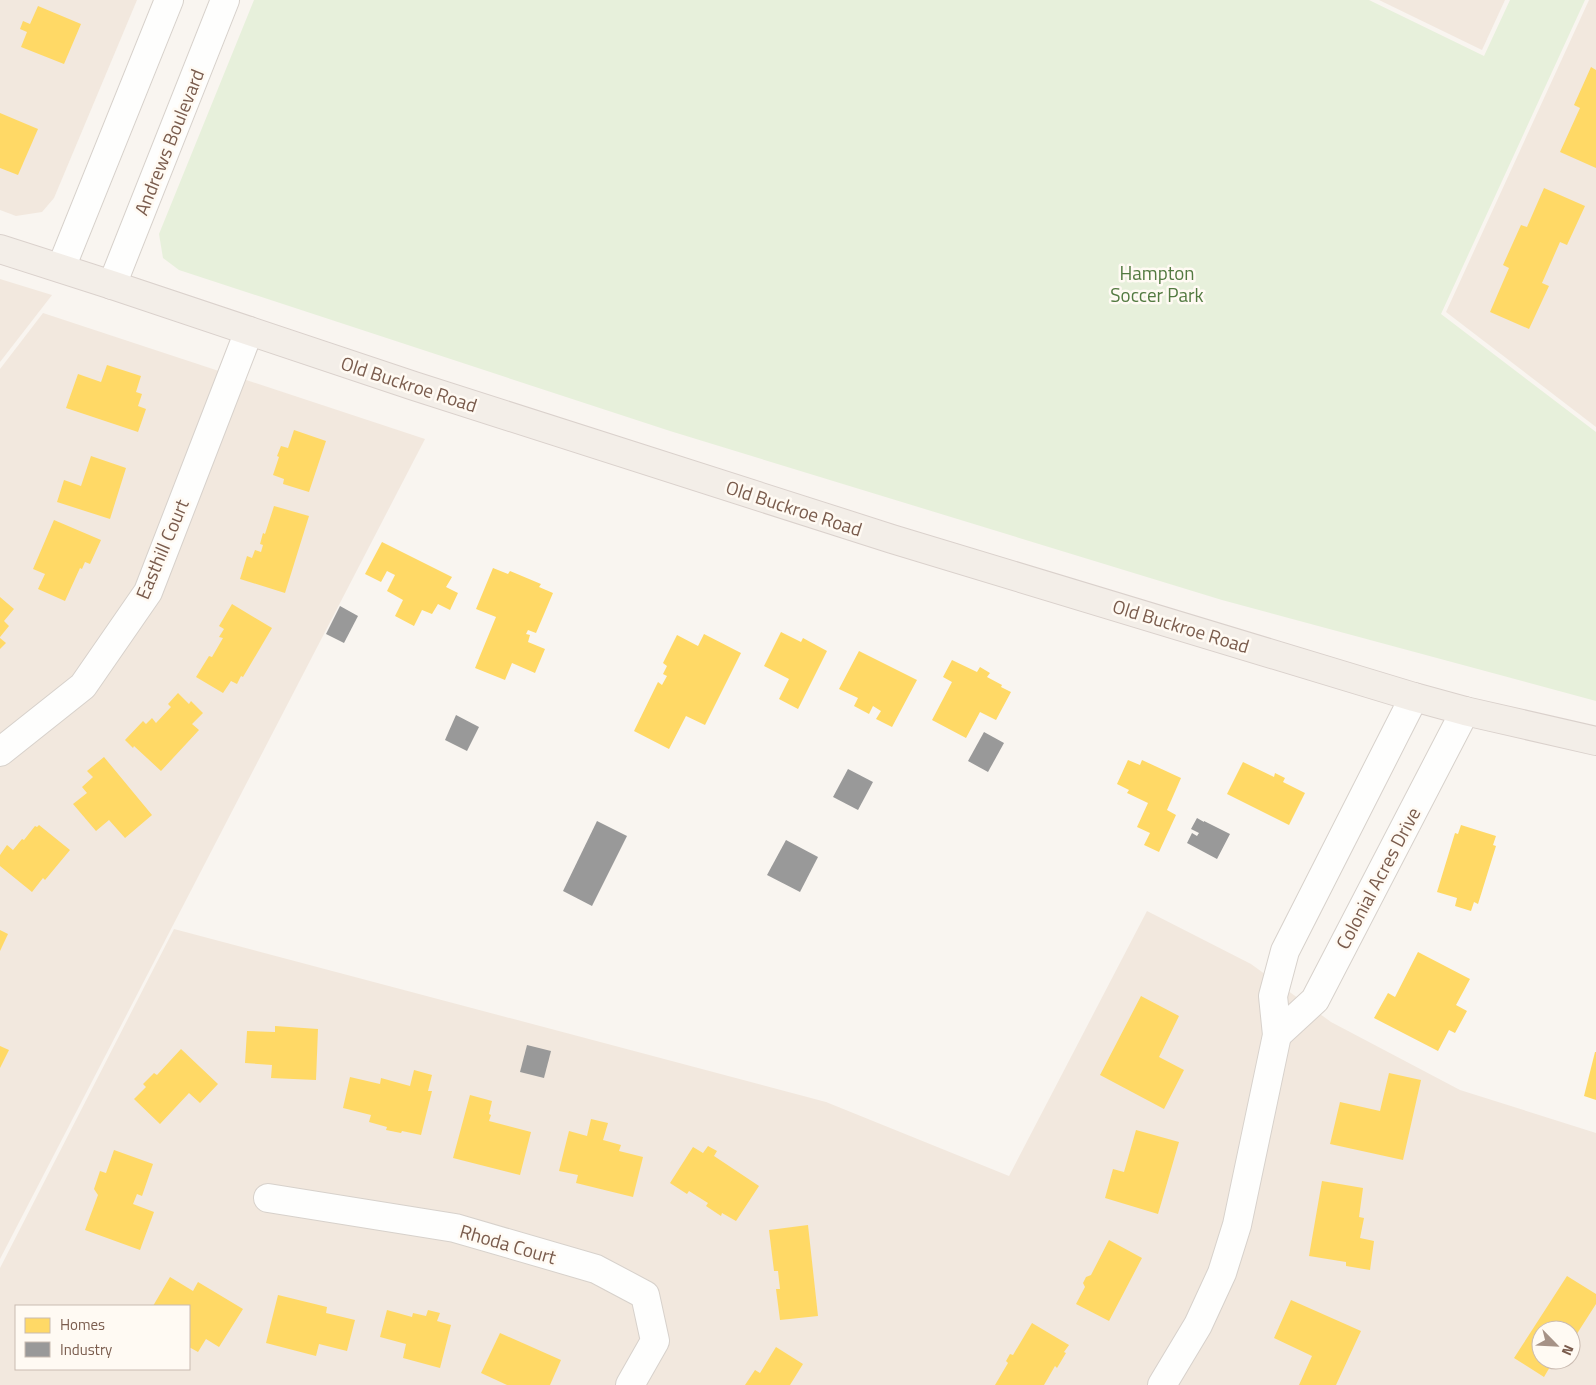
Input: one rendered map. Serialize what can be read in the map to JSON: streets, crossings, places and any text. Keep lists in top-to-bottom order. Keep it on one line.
{"streets":{"main road":["Old Buckroe Road"],"street":["Andrews Boulevard","Easthill Court","Colonial Acres Drive","Rhoda Court"]},"crossings":[["Andrews Boulevard","Old Buckroe Road"],["Old Buckroe Road","Easthill Court"],["Old Buckroe Road","Colonial Acres Drive"]],"parks":["Hampton Soccer Park"],"legend":["Homes","Industry"],"north":"bottom right"}
